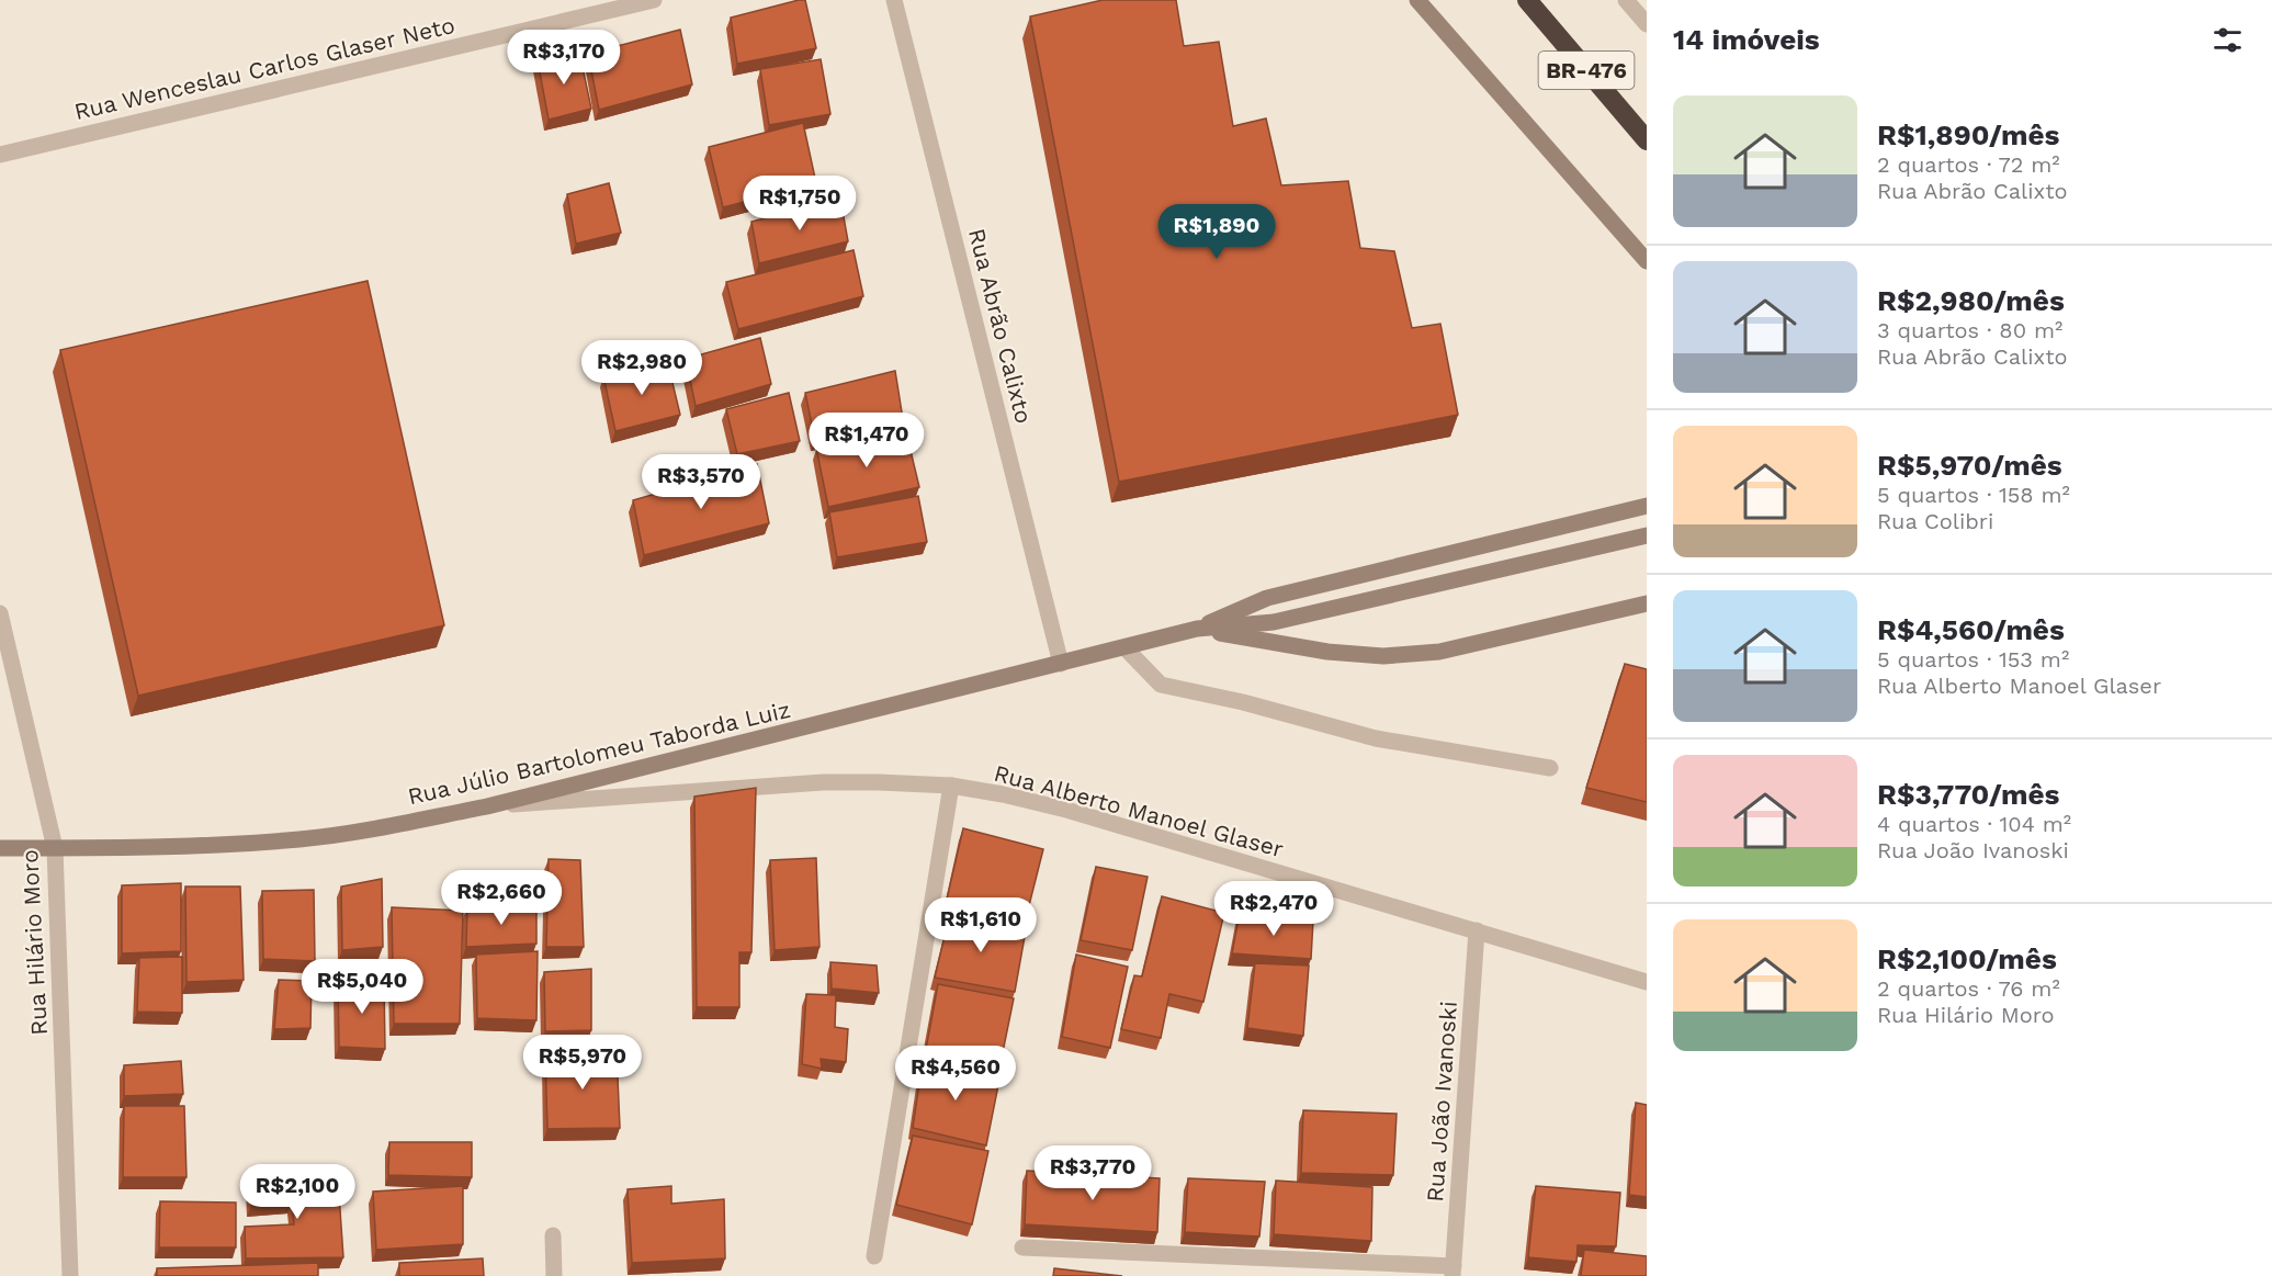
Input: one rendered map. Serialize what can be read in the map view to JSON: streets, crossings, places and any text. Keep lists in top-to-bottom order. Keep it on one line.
{"streets":{"highway":["BR-476"],"main road":["Rua Júlio Bartolomeu Taborda Luiz"],"street":["Rua Wenceslau Carlos Glaser Neto","Rua Abrão Calixto","Rua Alberto Manoel Glaser","Rua Hilário Moro","Rua João Ivanoski"]},"crossings":[["Rua Abrão Calixto","Rua Júlio Bartolomeu Taborda Luiz"],["Rua Júlio Bartolomeu Taborda Luiz","Rua Alberto Manoel Glaser"],["Rua Júlio Bartolomeu Taborda Luiz","Rua Hilário Moro"],["Rua Alberto Manoel Glaser","Rua João Ivanoski"]],"page":{"heading":"14 imóveis","price":["R$3,170","R$1,750","R$1,890","R$2,980","R$1,470","R$3,570","R$2,660","R$2,470","R$1,610","R$5,040","R$5,970","R$4,560","R$3,770","R$2,100"],"list":[{"name":"R$1,890/mês","note":"2 quartos · 72 m² · Rua Abrão Calixto"},{"name":"R$2,980/mês","note":"3 quartos · 80 m² · Rua Abrão Calixto"},{"name":"R$5,970/mês","note":"5 quartos · 158 m² · Rua Colibri"},{"name":"R$4,560/mês","note":"5 quartos · 153 m² · Rua Alberto Manoel Glaser"},{"name":"R$3,770/mês","note":"4 quartos · 104 m² · Rua João Ivanoski"},{"name":"R$2,100/mês","note":"2 quartos · 76 m² · Rua Hilário Moro"}]}}
